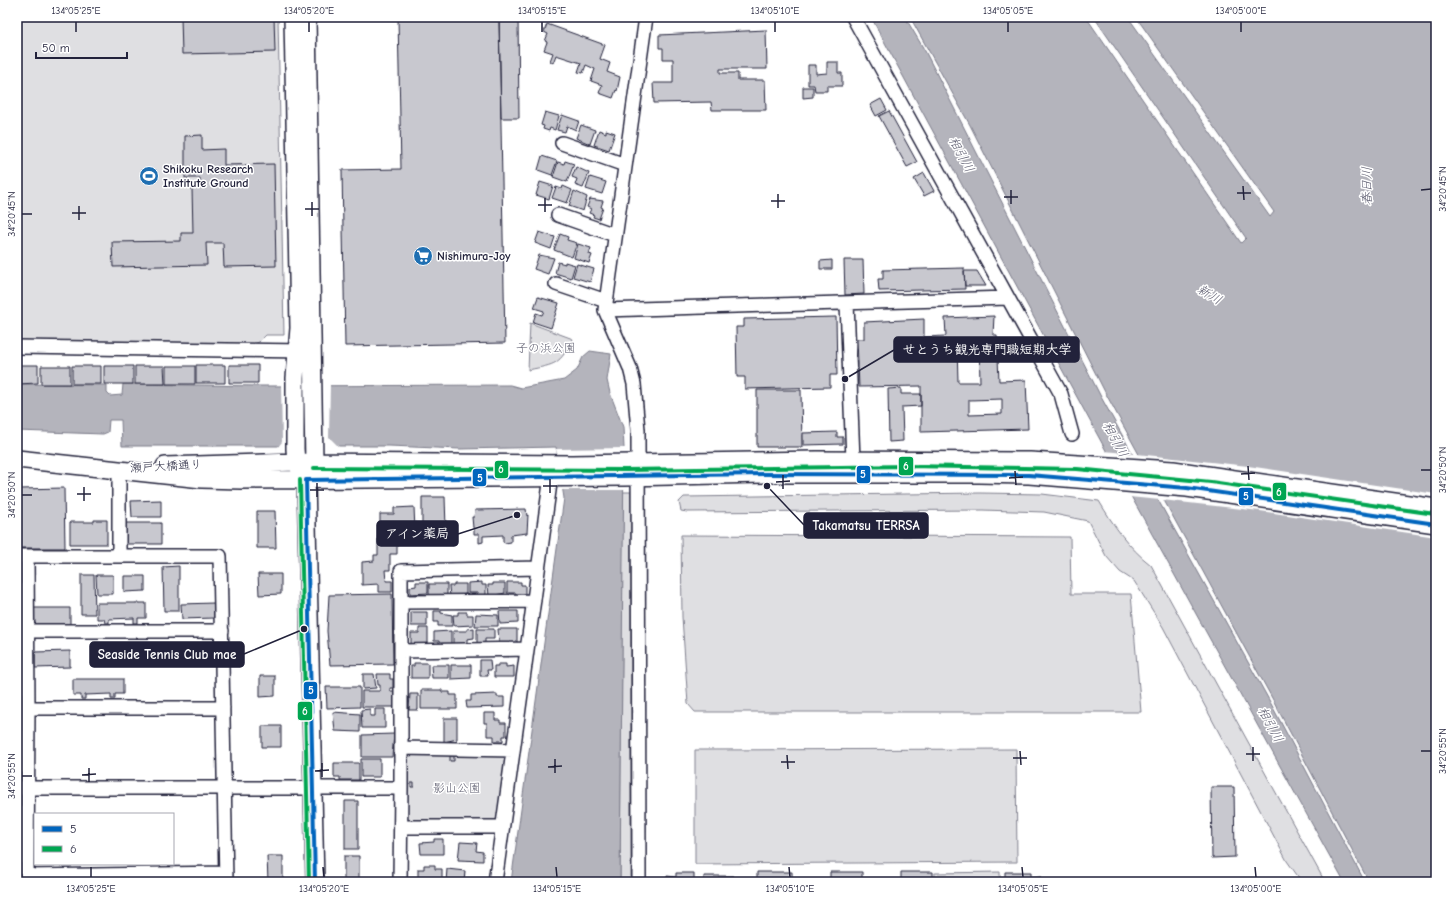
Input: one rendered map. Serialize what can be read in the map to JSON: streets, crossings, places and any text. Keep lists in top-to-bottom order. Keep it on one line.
{"streets":{"street":["瀬戸大橋通り"]},"water":["相引川","春日川","新川"],"parks":["子の浜公園","影山公園"],"places":{"sports":["Shikoku Research Institute Ground"],"supermarket":["Nishimura-Joy"],"other":["せとうち観光専門職短期大学","Takamatsu TERRSA","アイン薬局","Seaside Tennis Club mae"]},"lines":["transit line 6","transit line 5"],"legend":["5","6"],"scale_bar":"50 m","coordinates":["134°05'25\"E","134°05'20\"E","134°05'15\"E","134°05'10\"E","134°05'05\"E","134°05'00\"E","34°20'45\"N","34°20'50\"N","34°20'55\"N"]}
